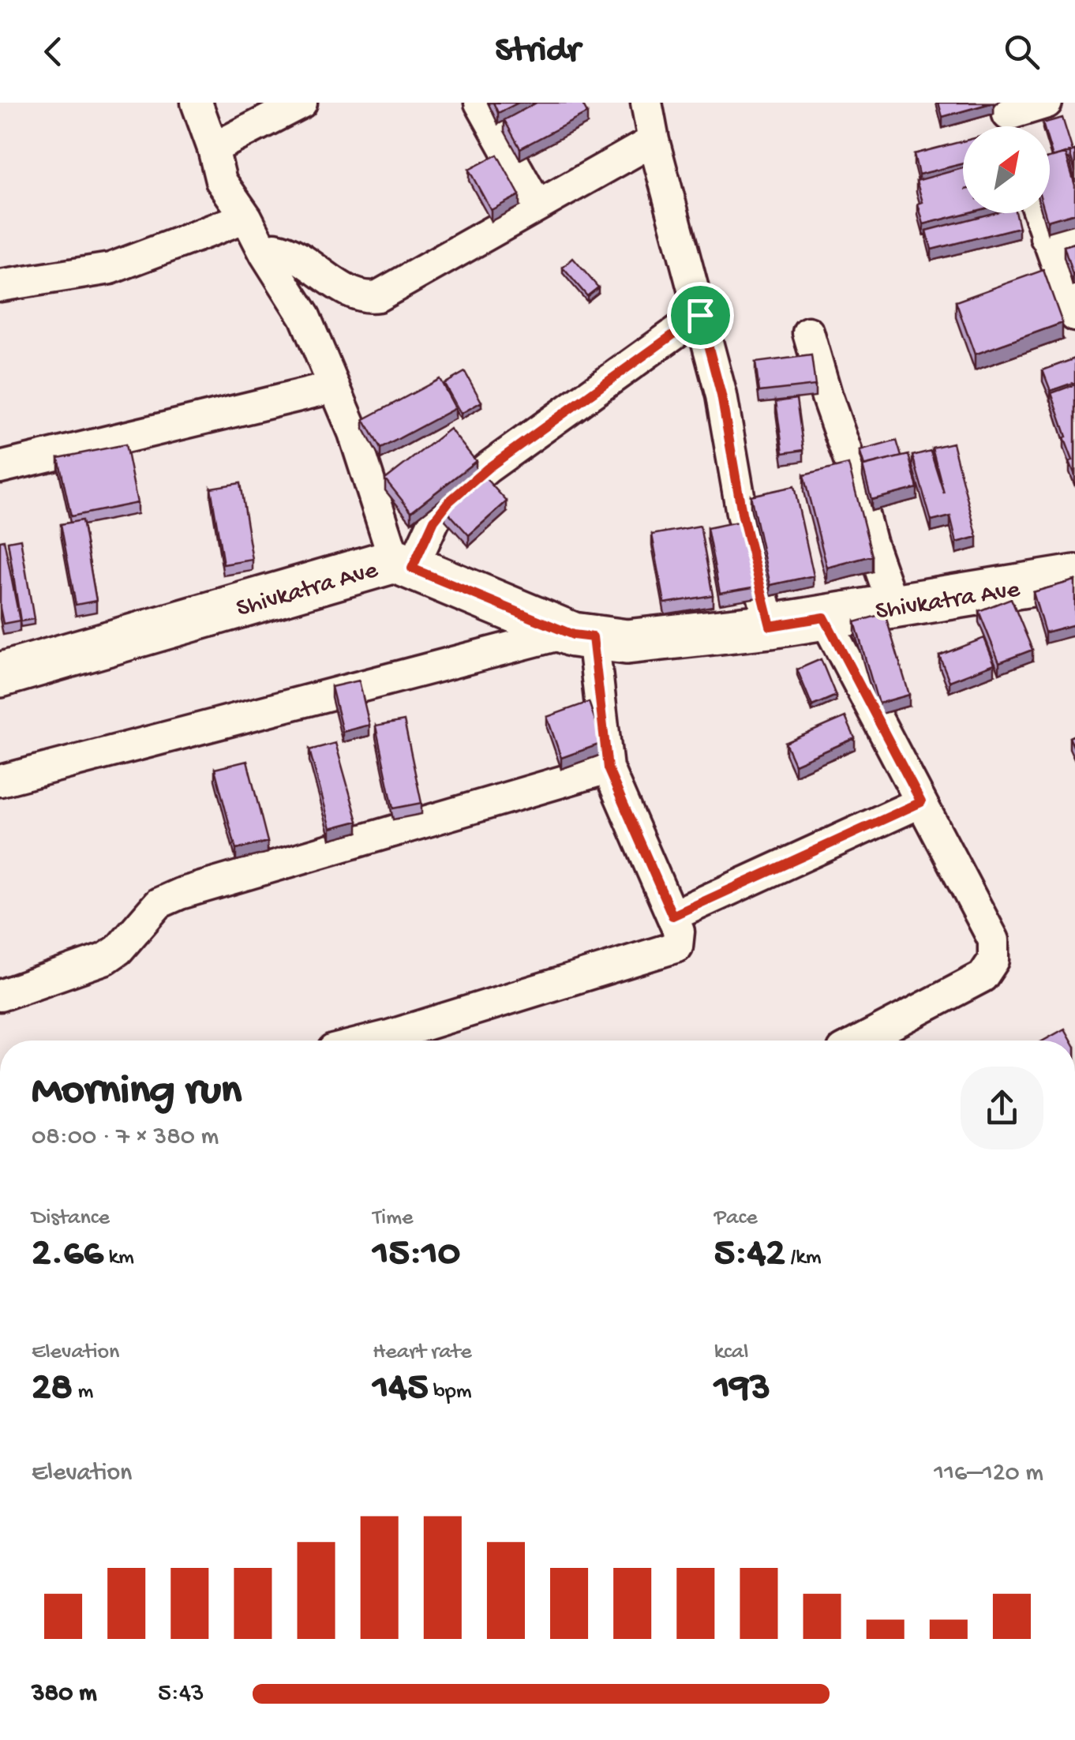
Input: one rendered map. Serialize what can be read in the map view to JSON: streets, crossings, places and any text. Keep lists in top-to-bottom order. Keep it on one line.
{"streets":{"street":["Shivkatra Ave"]},"north":"top right","page":{"header":"Stridr","heading":["Morning run","08:00 · 7 × 380 m"],"stats":[["Distance","2.66 km"],["Time","15:10"],["Pace","5:42 /km"],["Elevation","28 m"],["Heart rate","145 bpm"],["kcal","193"]],"chart":["Elevation","116–120 m"],"list":[{"name":"380 m","note":"5:43"}]}}
